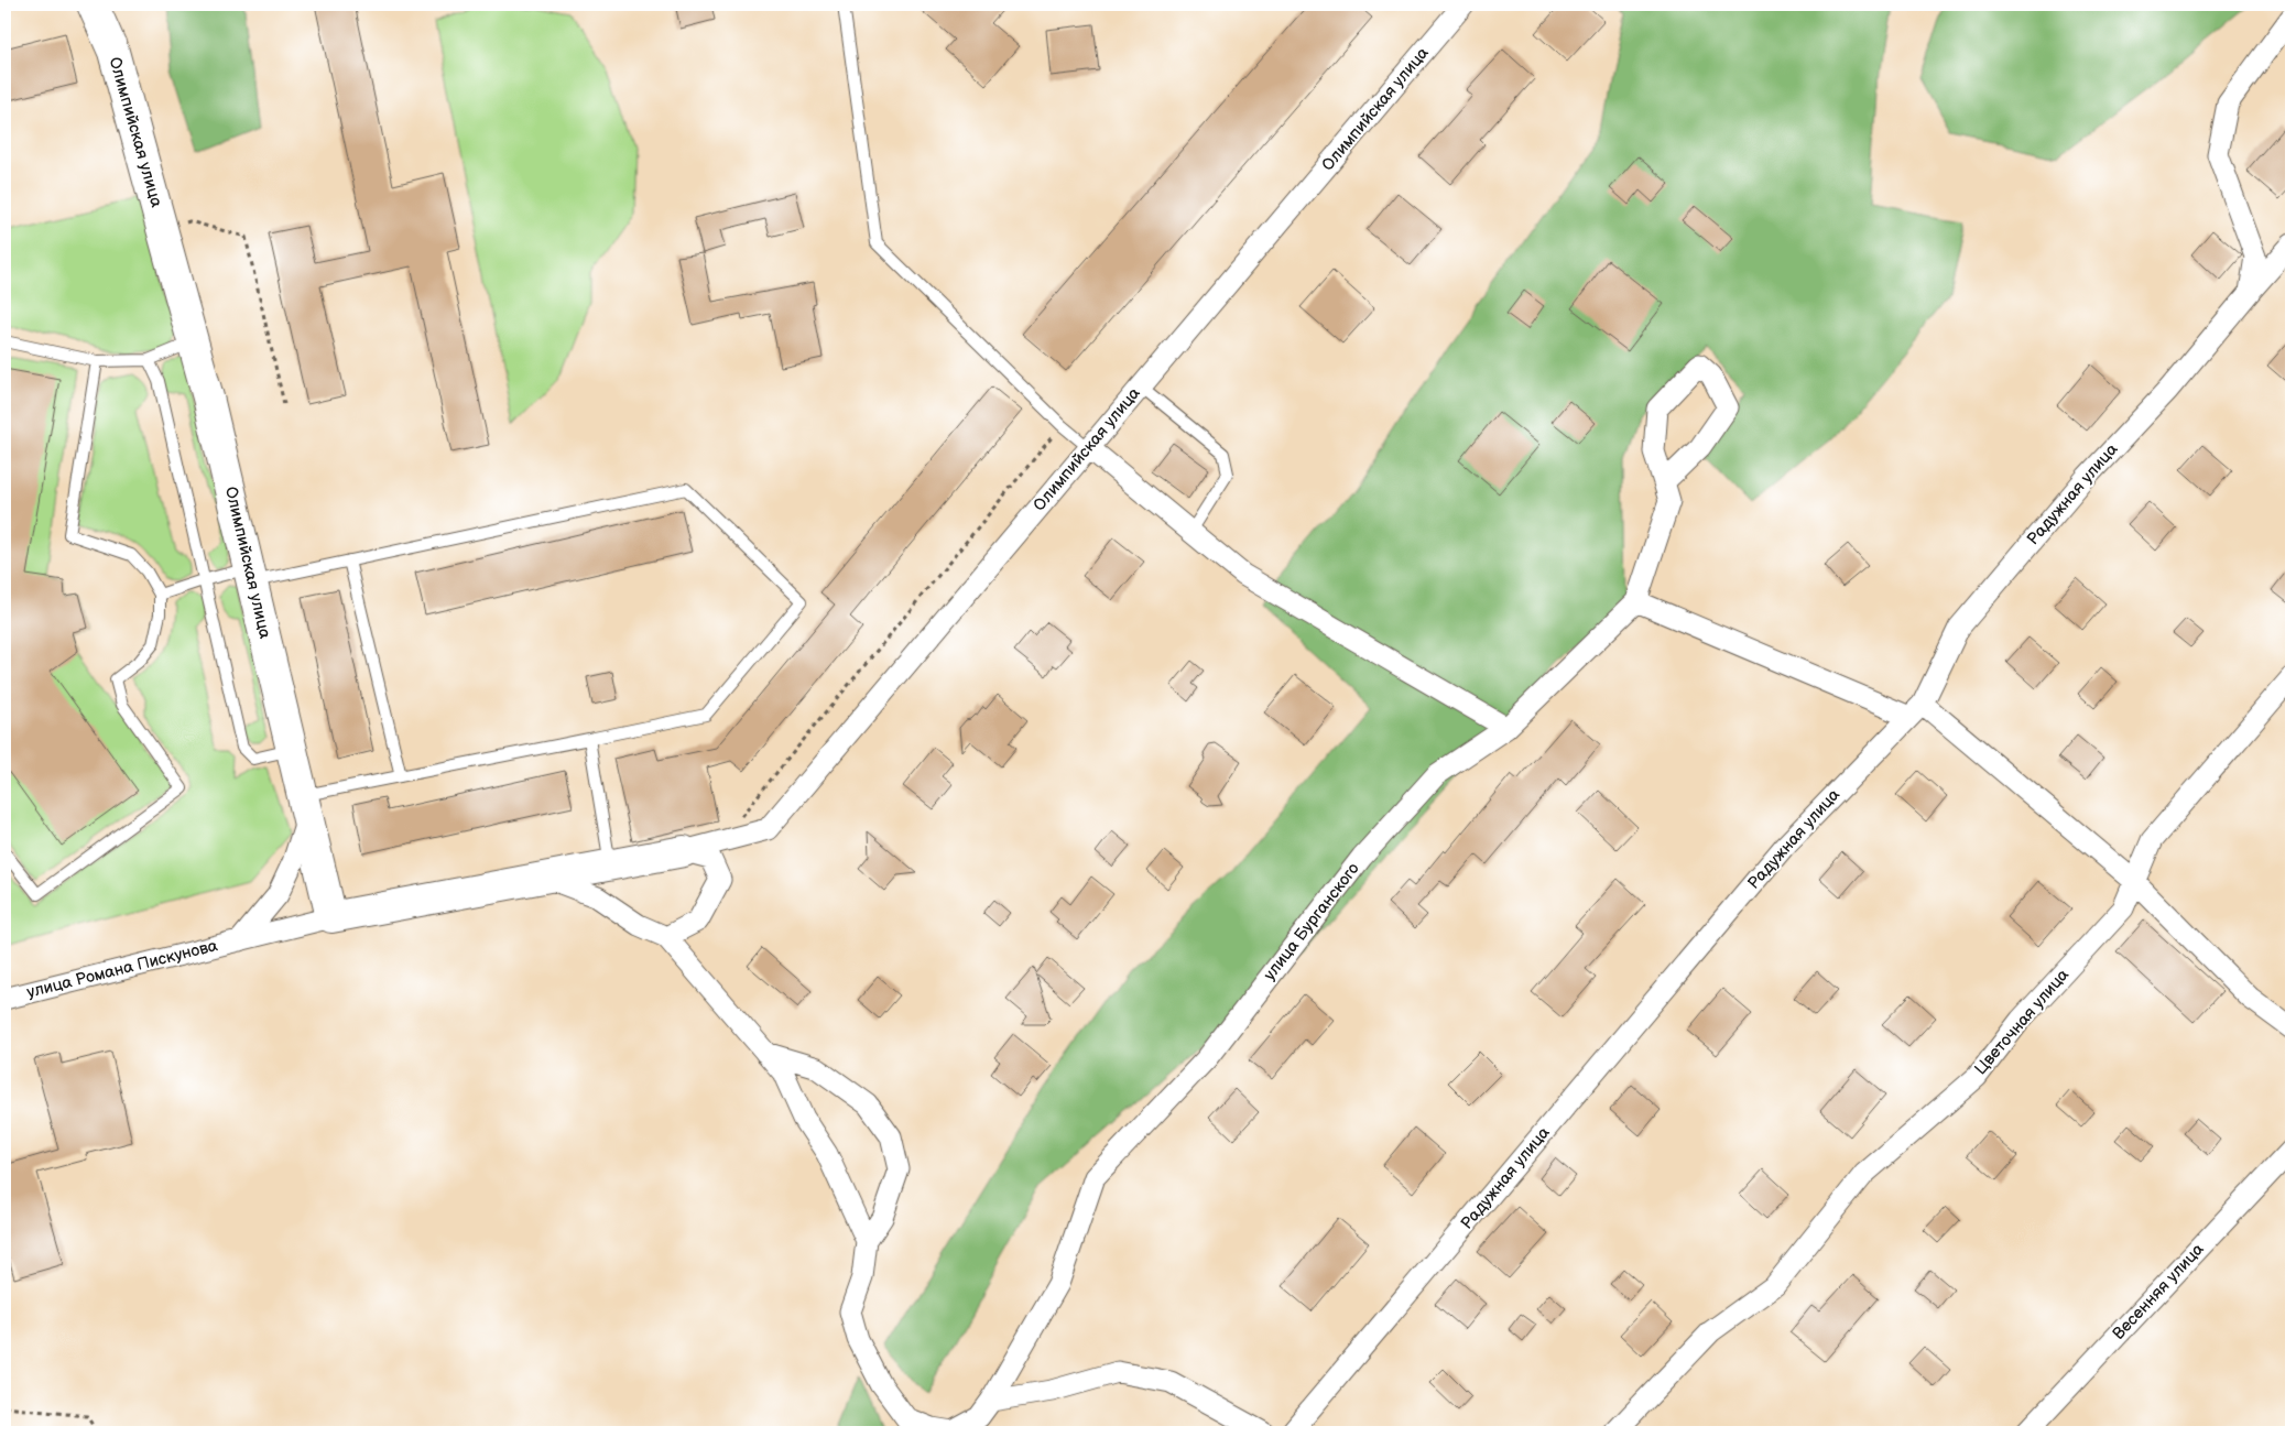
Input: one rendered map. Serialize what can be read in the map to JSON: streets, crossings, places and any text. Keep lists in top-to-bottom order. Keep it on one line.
{"streets":{"street":["Олимпийская улица","Радужная улица","улица Бурганского","улица Романа Пискунова","Цветочная улица","Весенняя улица"]},"crossings":[["Олимпийская улица","улица Романа Пискунова"]]}
